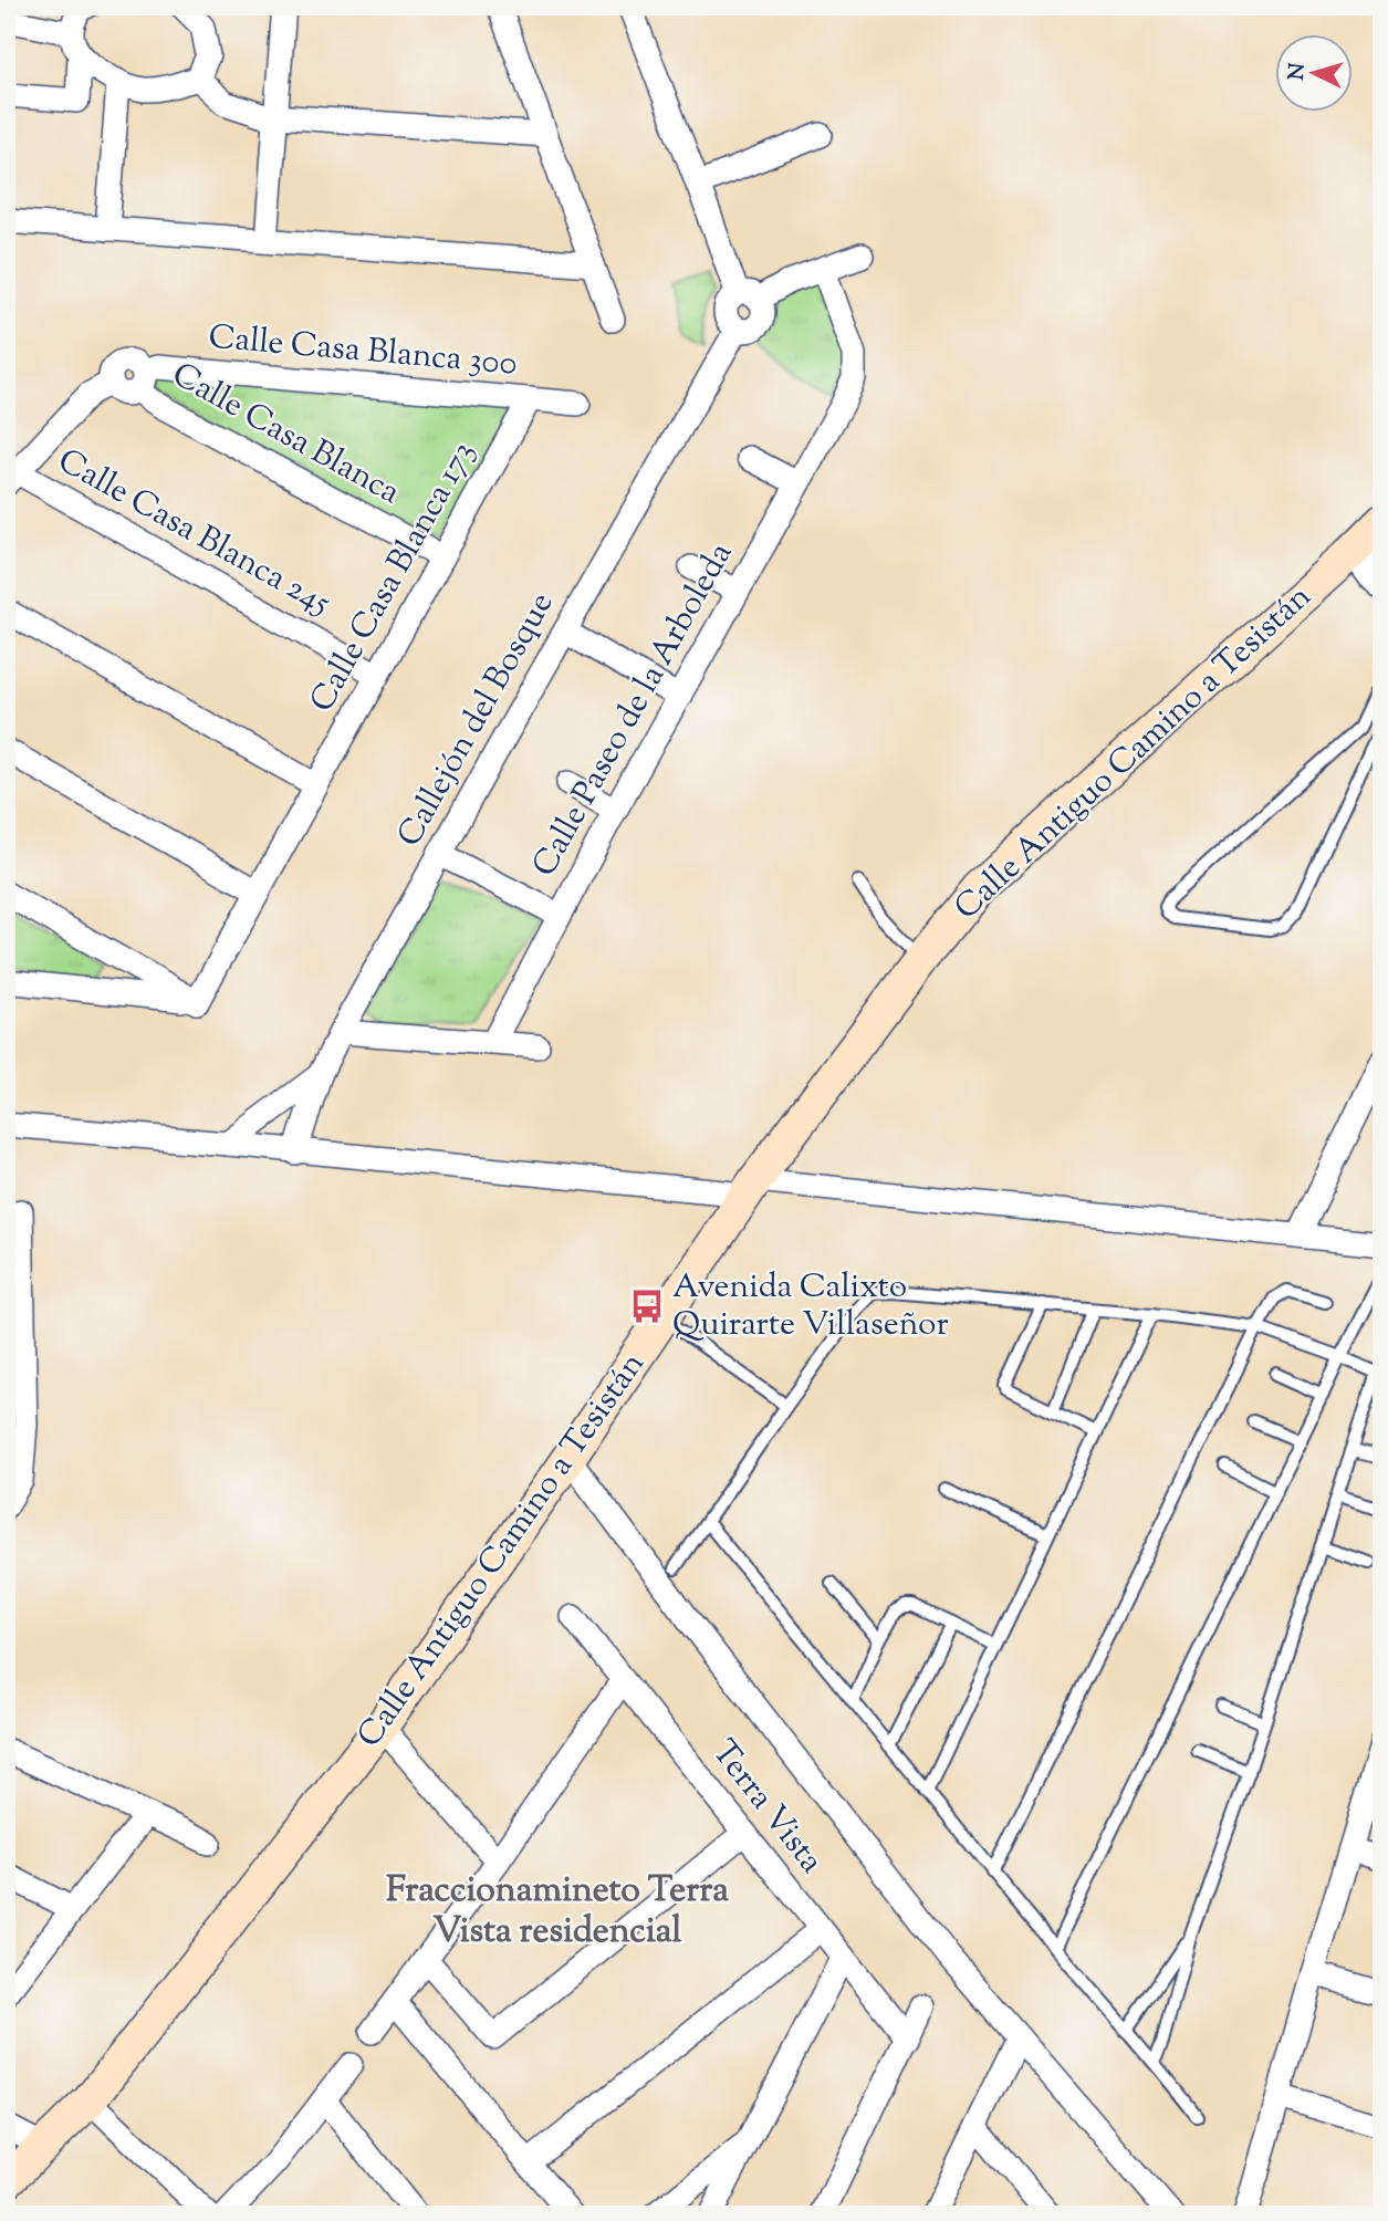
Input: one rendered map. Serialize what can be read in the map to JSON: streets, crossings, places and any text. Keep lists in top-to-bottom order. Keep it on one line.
{"streets":{"street":["Calle Casa Blanca 300","Calle Casa Blanca","Calle Casa Blanca 245","Calle Casa Blanca 173","Calle Paseo de la Arboleda","Callejón del Bosque","Calle Antiguo Camino a Tesistán","Terra Vista"]},"crossings":[["Calle Casa Blanca 300","Calle Casa Blanca"],["Calle Casa Blanca 300","Calle Casa Blanca 245"],["Calle Casa Blanca 300","Calle Casa Blanca 173"],["Calle Casa Blanca","Calle Casa Blanca 173"],["Calle Casa Blanca 245","Calle Casa Blanca 173"]],"districts":["Fraccionamineto Terra Vista residencial"],"places":{"bus stop":["Avenida Calixto Quirarte Villaseñor"]},"north":"left"}
